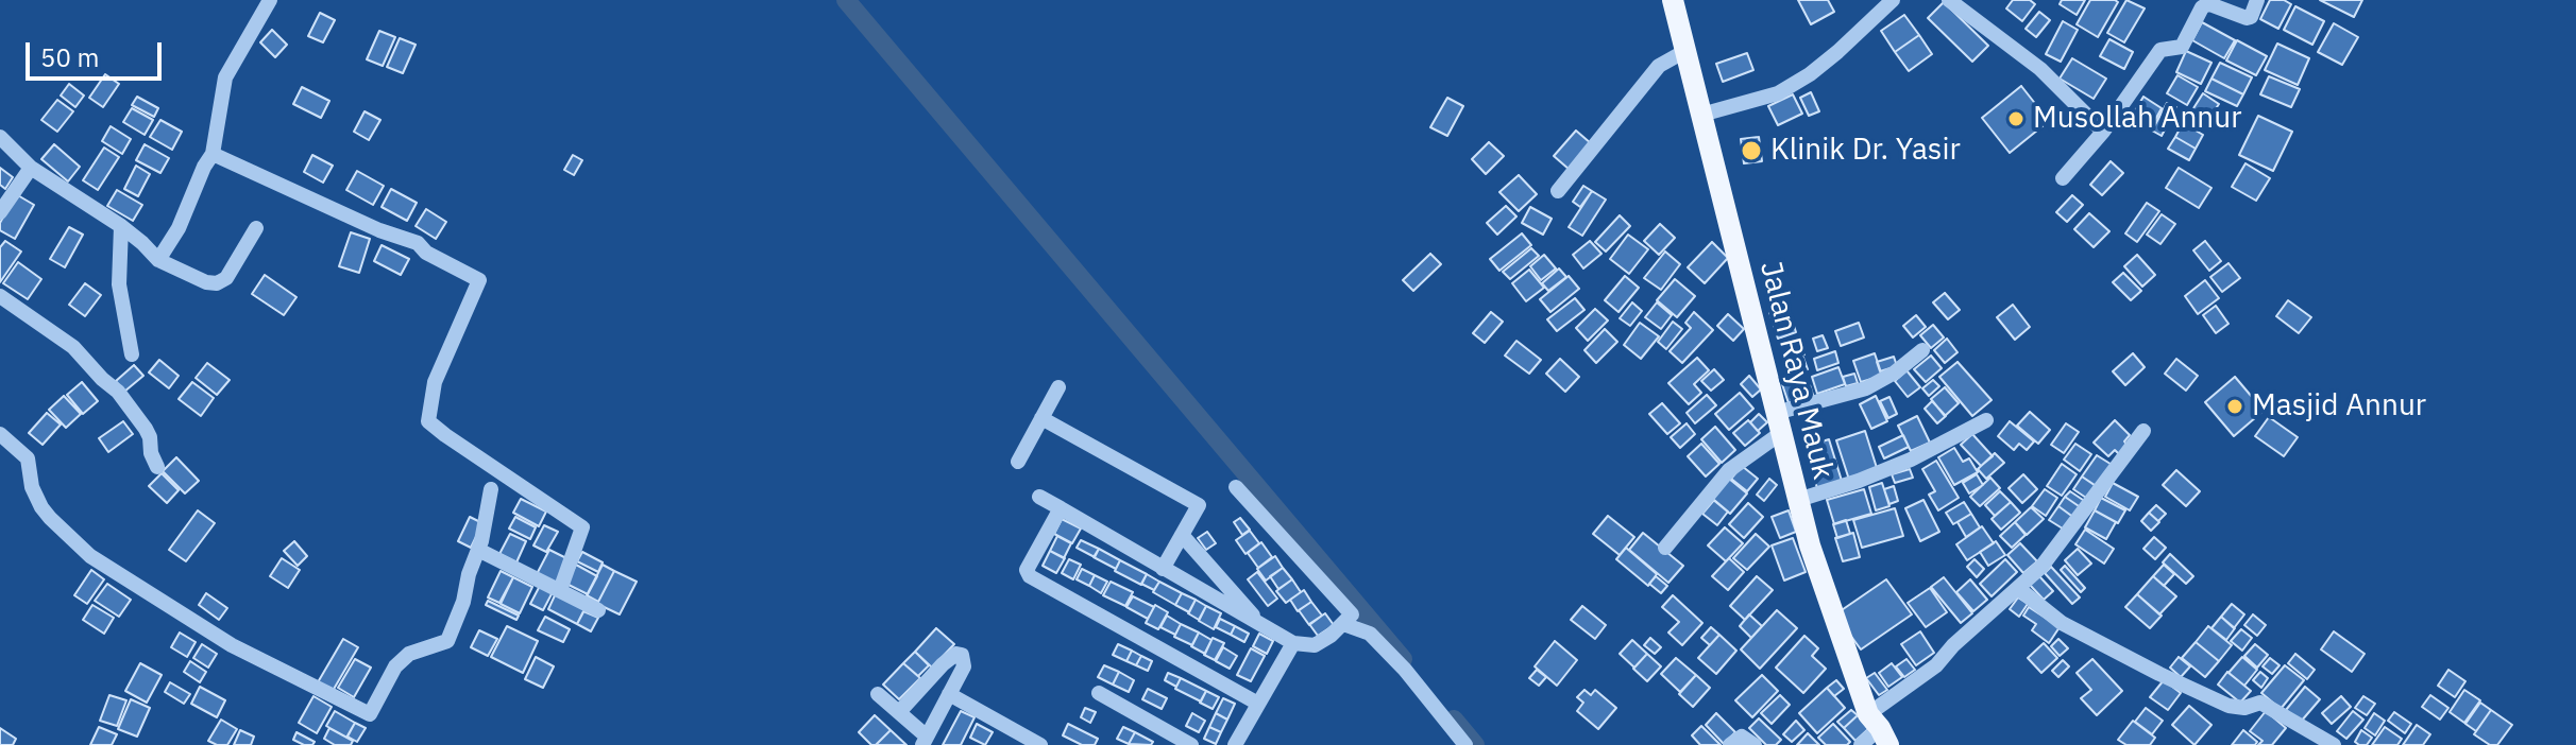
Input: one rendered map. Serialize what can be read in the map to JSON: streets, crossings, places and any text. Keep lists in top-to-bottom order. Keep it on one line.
{"streets":{"main road":["Jalan Raya Mauk"]},"places":["Musollah Annur","Klinik Dr. Yasir","Masjid Annur"],"scale_bar":"50 m"}
